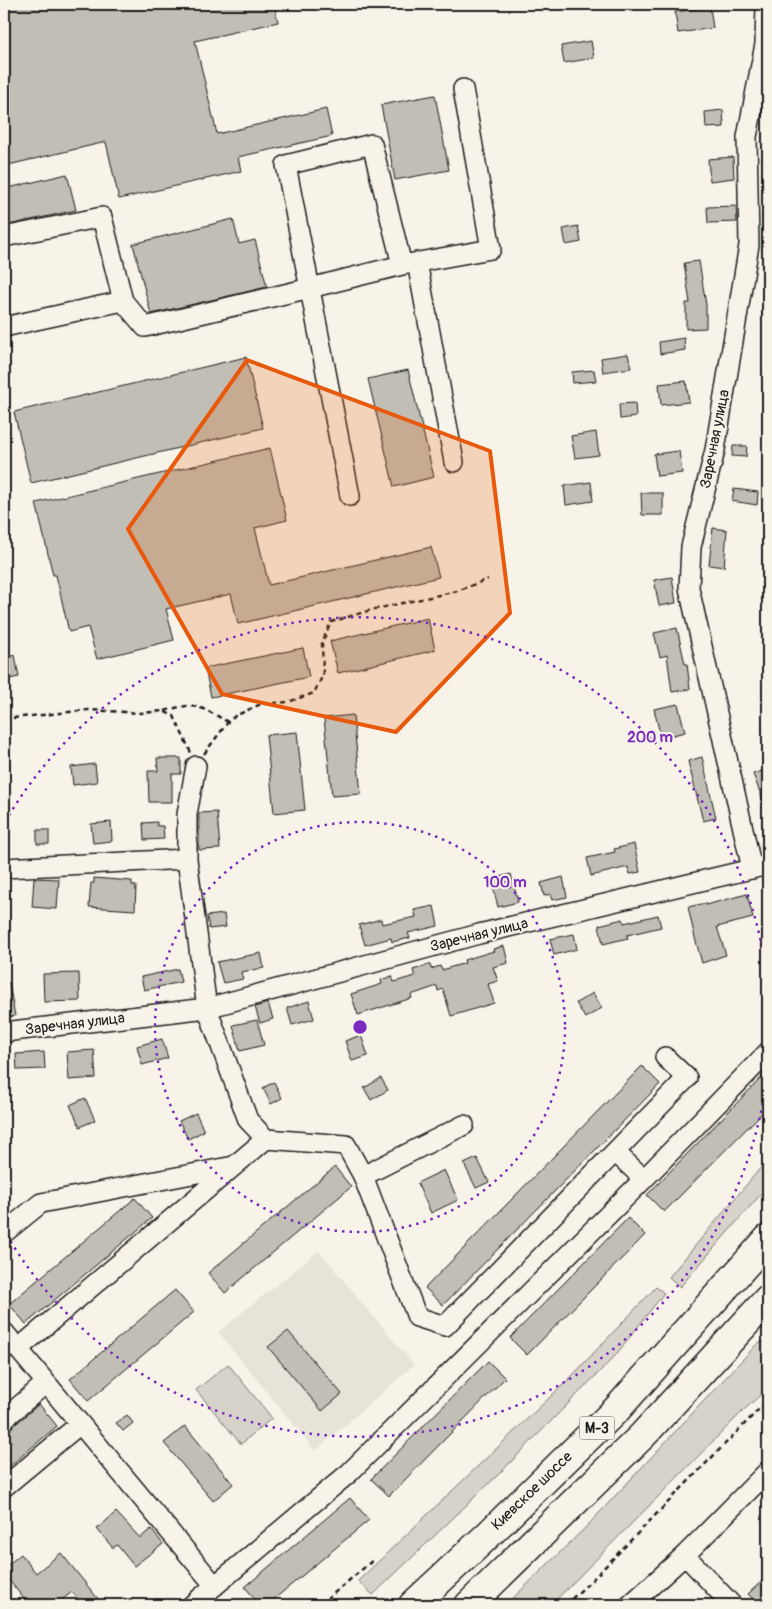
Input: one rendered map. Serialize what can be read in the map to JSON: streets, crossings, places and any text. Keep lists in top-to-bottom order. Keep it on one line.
{"streets":{"highway":["М-3","Киевское шоссе"],"street":["Заречная улица"]},"rings":["200 m","100 m"]}
